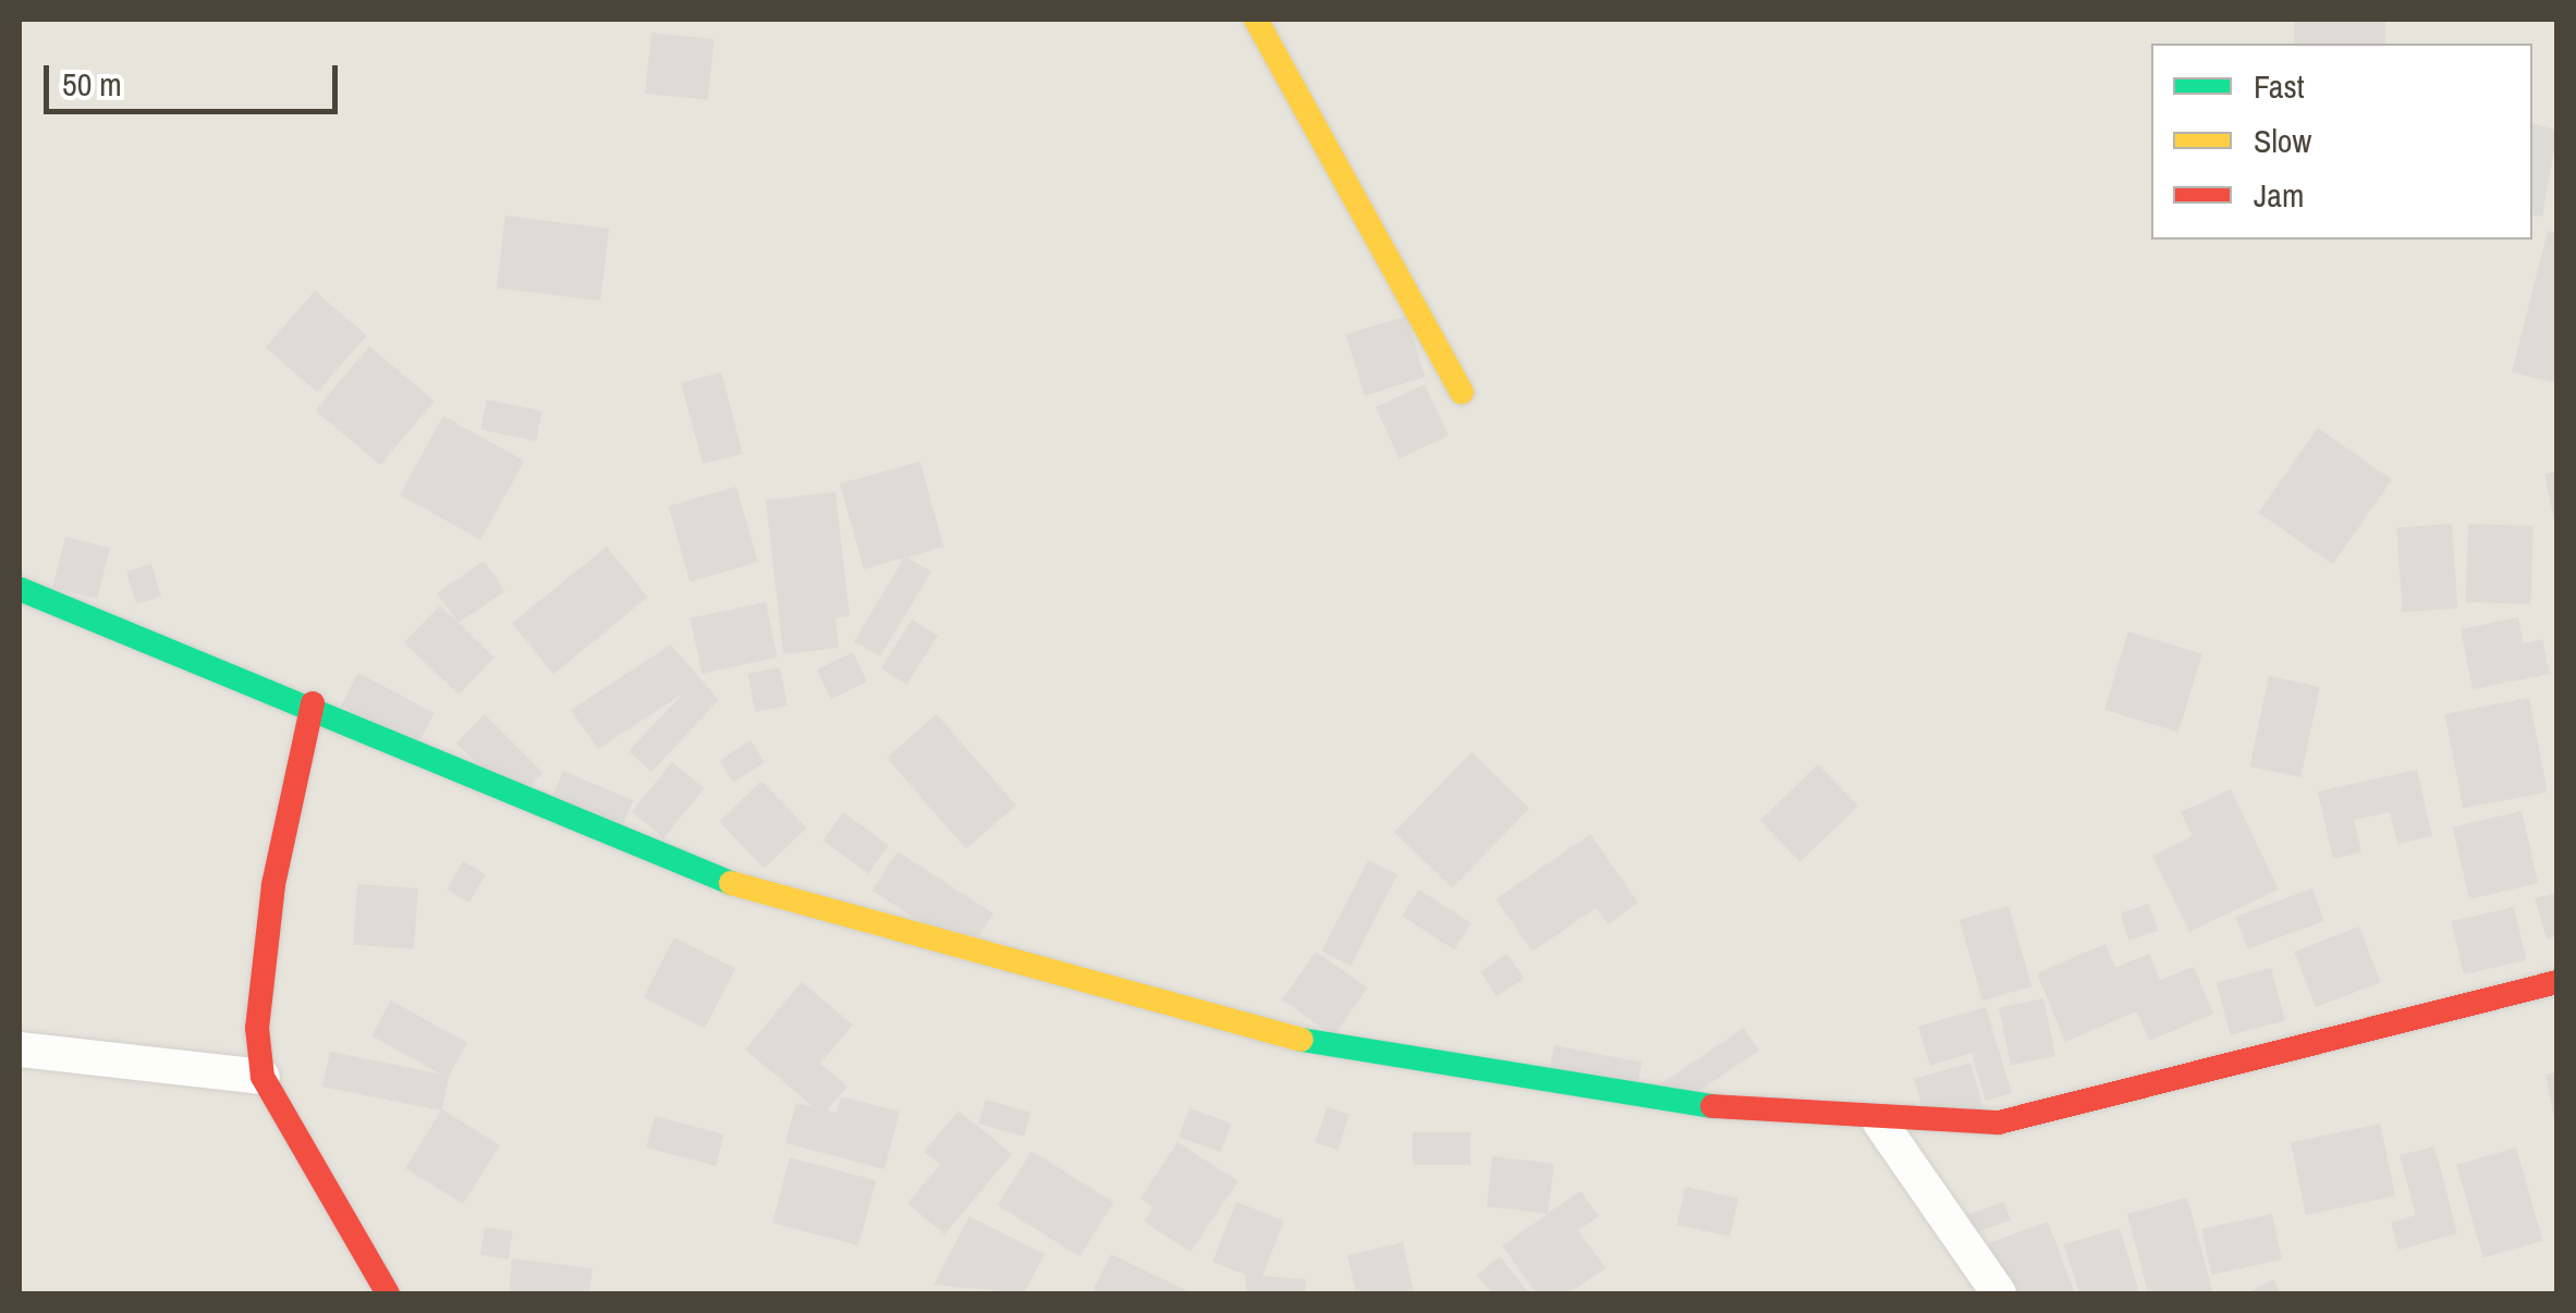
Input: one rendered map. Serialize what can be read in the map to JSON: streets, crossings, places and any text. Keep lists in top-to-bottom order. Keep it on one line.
{"legend":["Fast","Slow","Jam"],"scale_bar":"50 m"}
